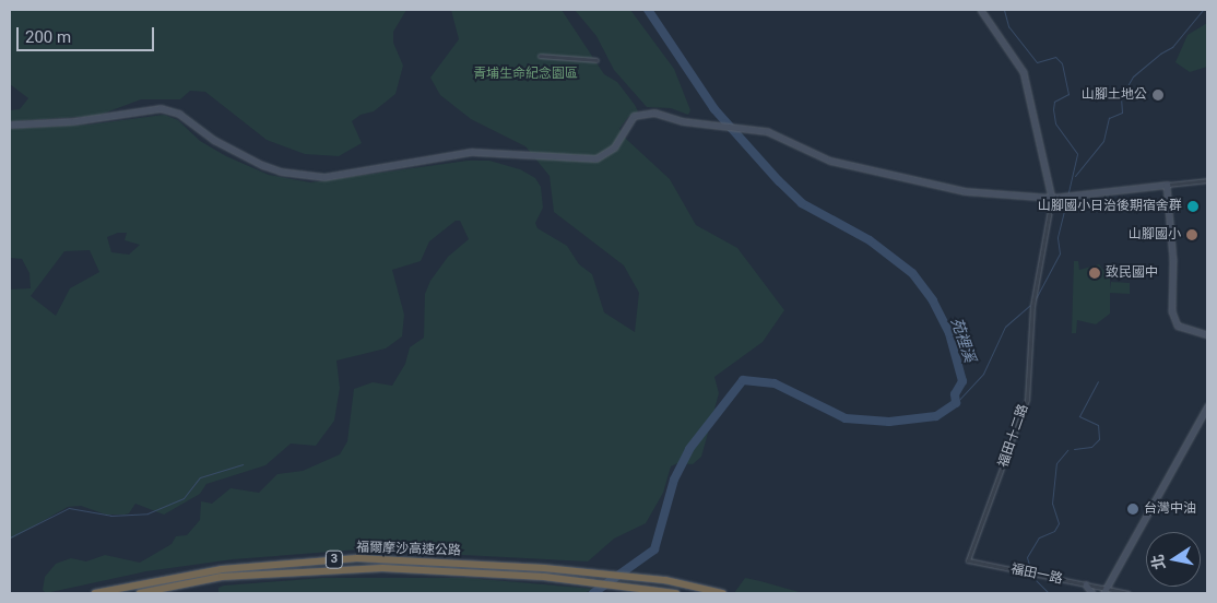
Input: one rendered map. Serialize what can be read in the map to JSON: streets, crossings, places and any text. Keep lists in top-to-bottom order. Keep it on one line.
{"streets":{"highway":["福爾摩沙高速公路","3"],"street":["福田十二路","福田一路"]},"crossings":[["福田十二路","福田一路"]],"water":["苑裡溪"],"parks":["青埔生命紀念園區"],"places":["山腳土地公","山腳國小日治後期宿舍群","山腳國小","致民國中","台灣中油"],"scale_bar":"200 m","north":"left"}
